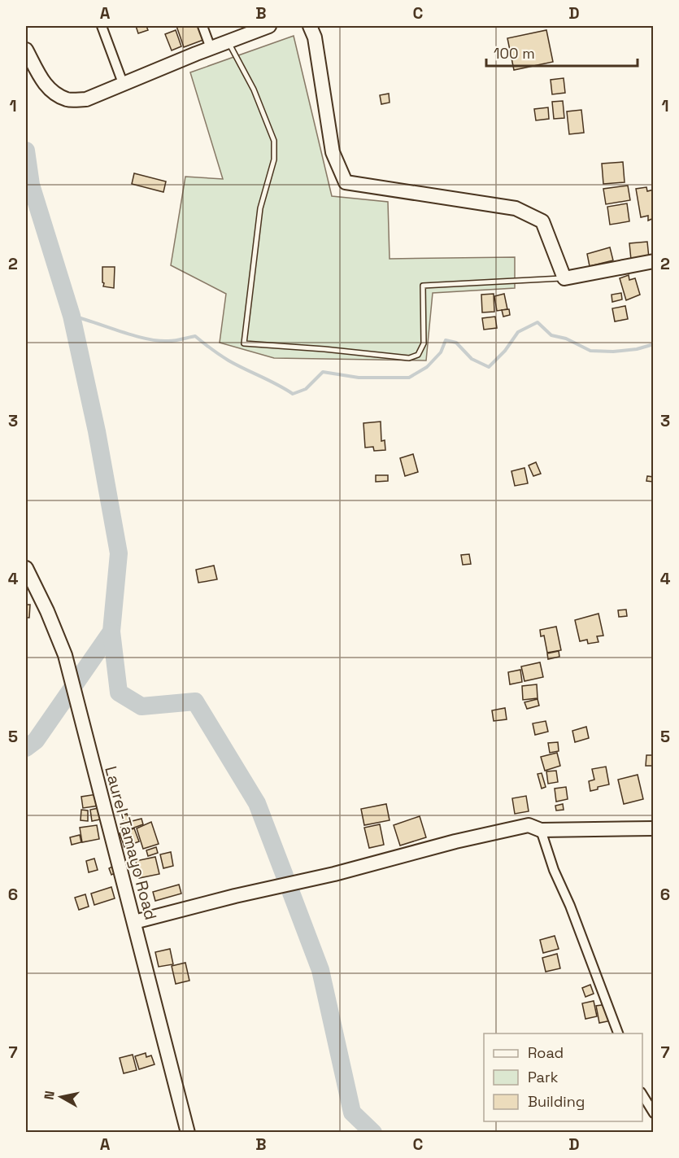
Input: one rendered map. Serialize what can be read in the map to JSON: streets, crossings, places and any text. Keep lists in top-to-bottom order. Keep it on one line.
{"streets":{"street":["Laurel-Tamayo Road"]},"legend":["Road","Park","Building"],"scale_bar":"100 m","north":"left","grid":{"columns":["A","B","C","D"],"rows":["1","2","3","4","5","6","7"]}}
